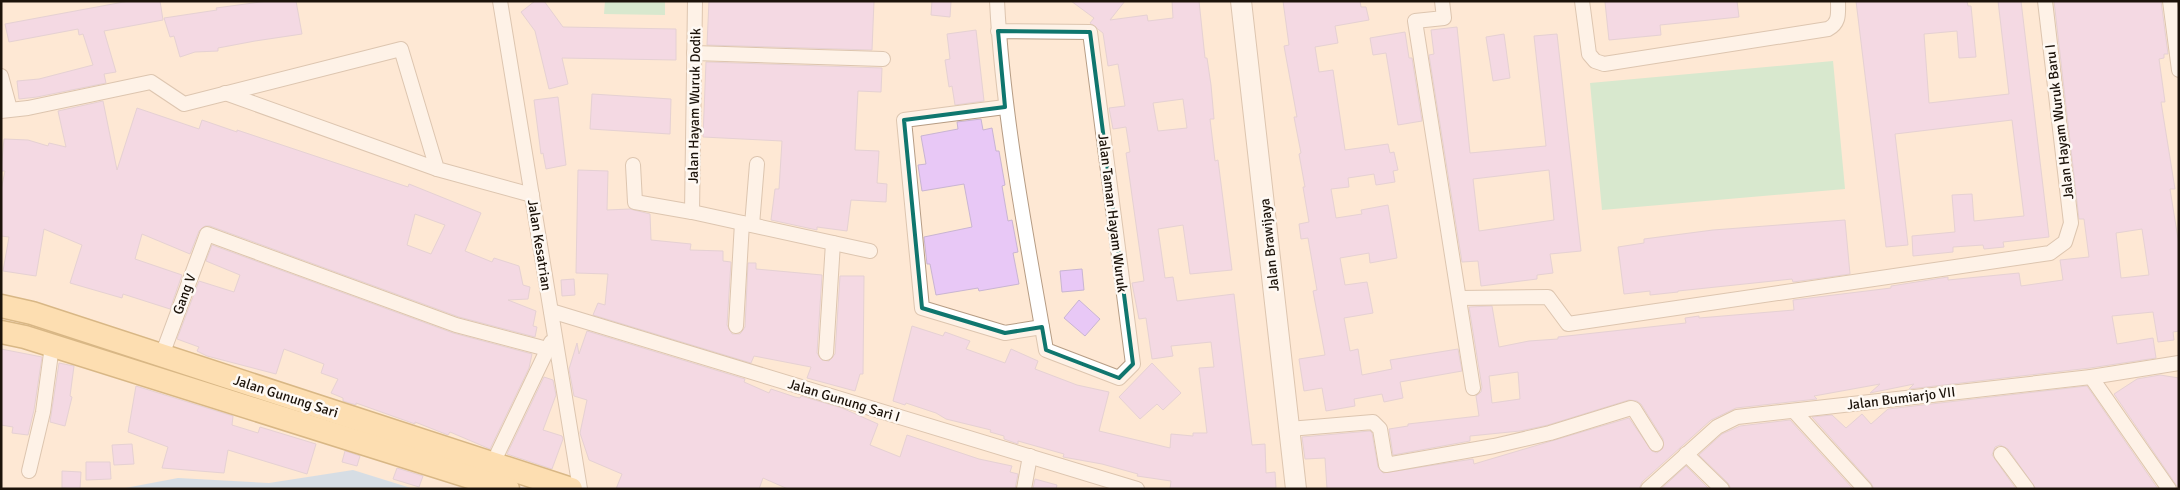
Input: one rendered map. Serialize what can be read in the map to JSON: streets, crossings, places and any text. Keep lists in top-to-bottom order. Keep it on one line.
{"streets":{"main road":["Jalan Gunung Sari"],"street":["Jalan Hayam Wuruk Dodik","Jalan Hayam Wuruk Baru I","Jalan Taman Hayam Wuruk","Jalan Kesatrian","Jalan Brawijaya","Gang V","Jalan Bumiarjo VII","Jalan Gunung Sari I"]},"crossings":[["Jalan Kesatrian","Jalan Gunung Sari I"],["Gang V","Jalan Gunung Sari"]]}
